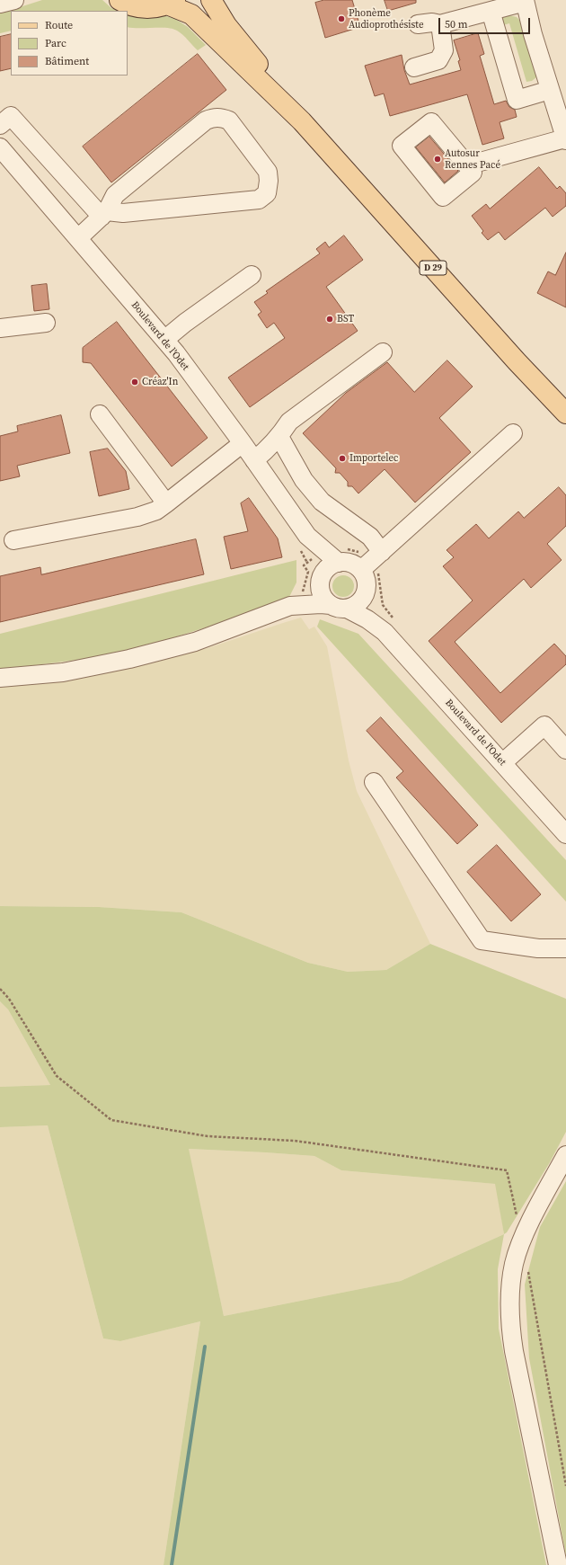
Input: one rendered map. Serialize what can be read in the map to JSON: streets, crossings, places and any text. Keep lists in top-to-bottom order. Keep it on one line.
{"streets":{"main road":["D 29"],"street":["Boulevard de l'Odet"]},"places":["Phonème Audioprothésiste","Autosur Rennes Pacé","BST","Créaz'In","Importelec"],"legend":["Route","Parc","Bâtiment"],"scale_bar":"50 m"}
